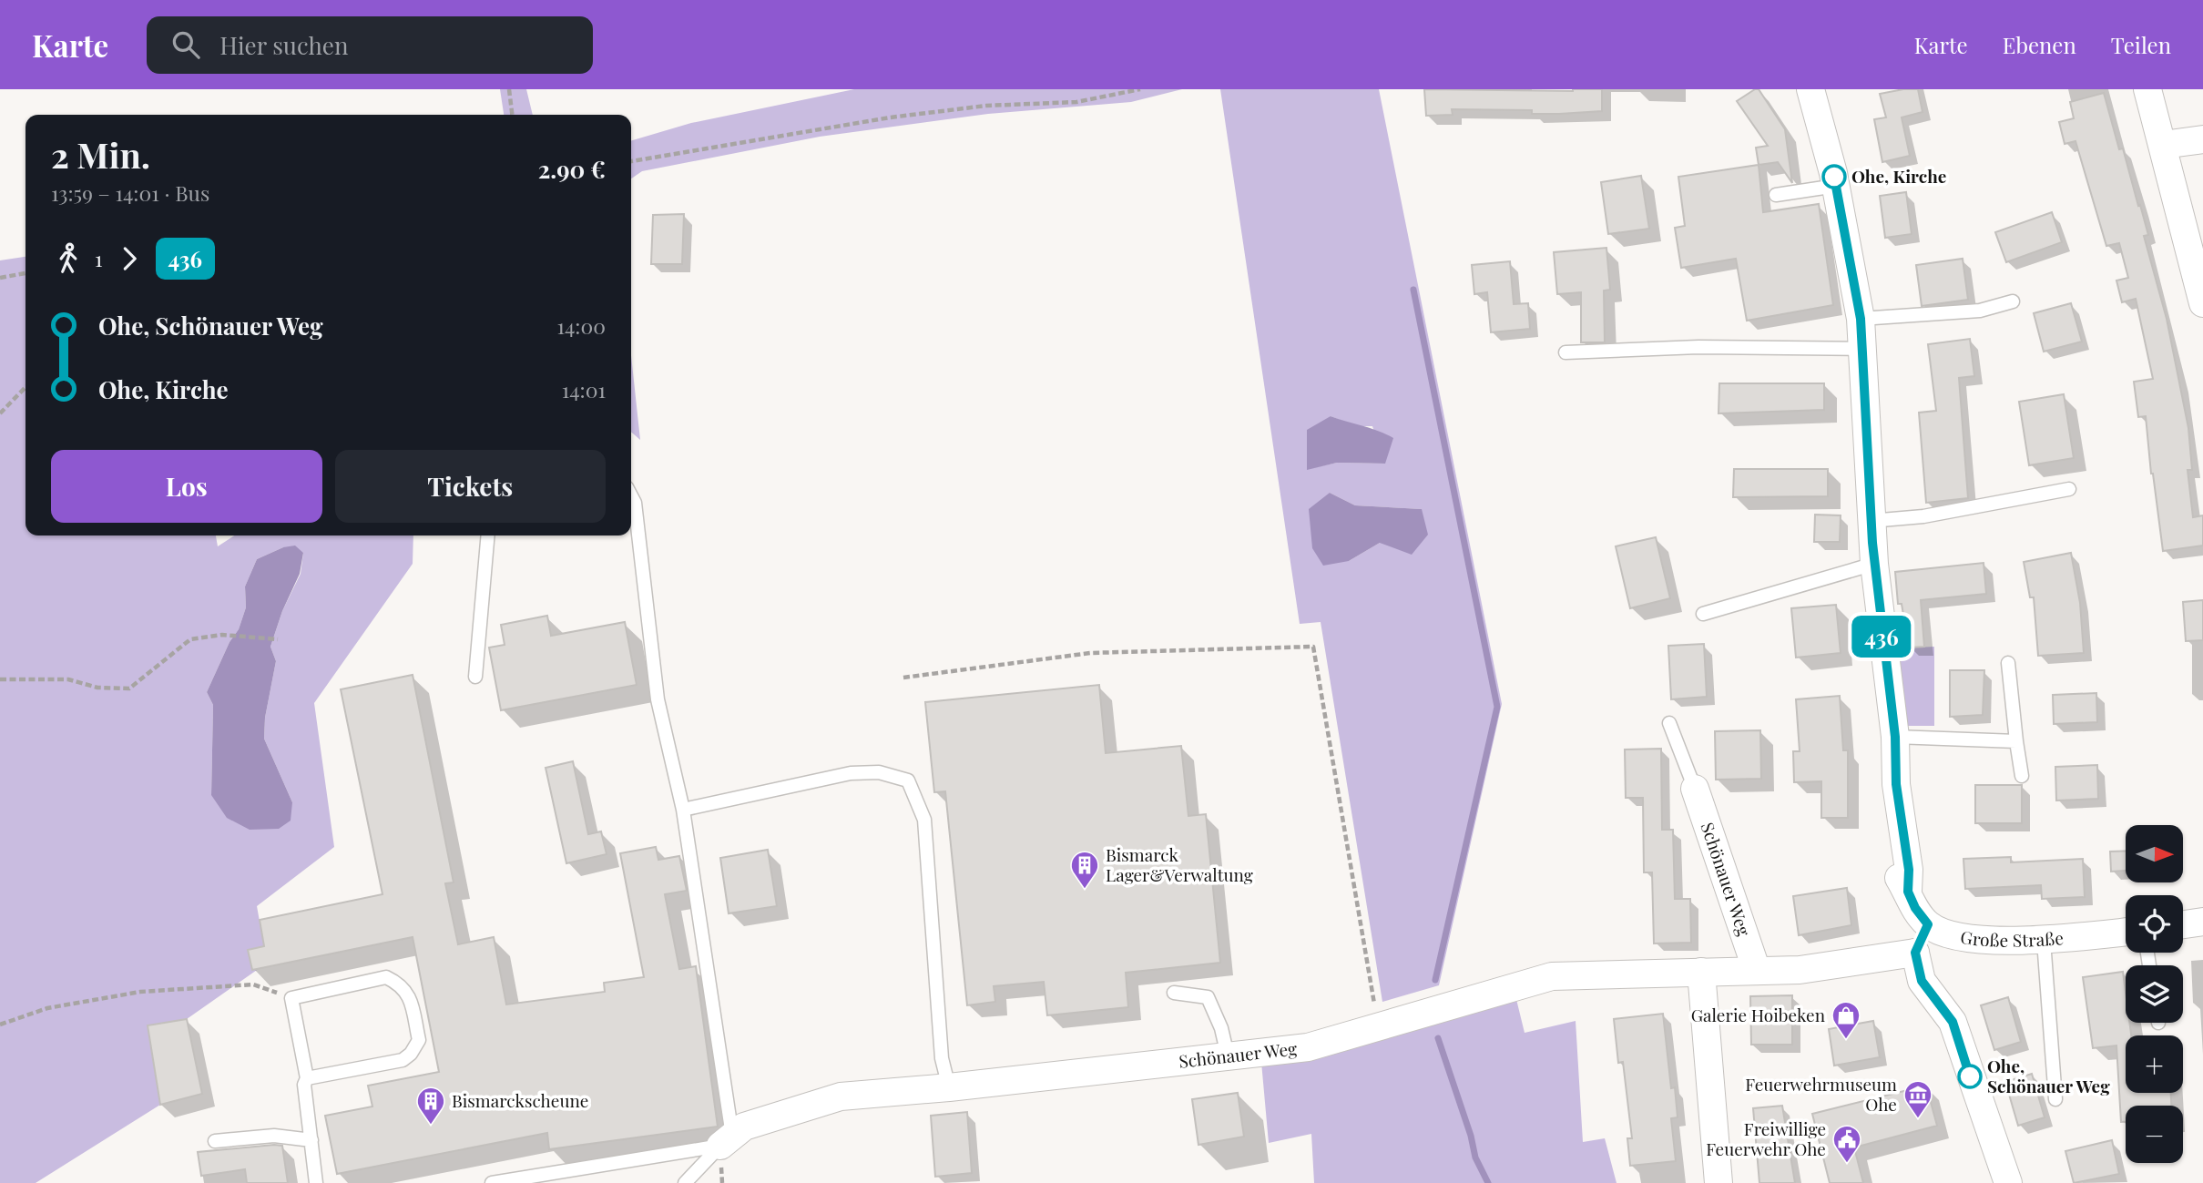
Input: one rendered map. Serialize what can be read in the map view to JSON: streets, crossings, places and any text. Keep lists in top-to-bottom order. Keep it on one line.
{"streets":{"street":["Schönauer Weg","Große Straße"]},"places":{"other":["Ohe, Kirche","Ohe, Schönauer Weg"],"building":["Bismarck Lager&Verwaltung","Bismarckscheune"],"shop":["Galerie Hoibeken"],"museum":["Feuerwehrmuseum Ohe"],"public building":["Freiwillige Feuerwehr Ohe"]},"lines":["bus line 436"],"north":"right","page":{"header":"Karte","search":"Hier suchen","nav":["Karte","Ebenen","Teilen"],"on_map":"436","heading":["2 Min.","13:59 – 14:01 · Bus","2.90 €"],"legs":["1","436"],"list":[{"name":"Ohe, Schönauer Weg","value":"14:00"},{"name":"Ohe, Kirche","value":"14:01"}],"buttons":["Los","Tickets"],"map_buttons":["+","−"]}}
